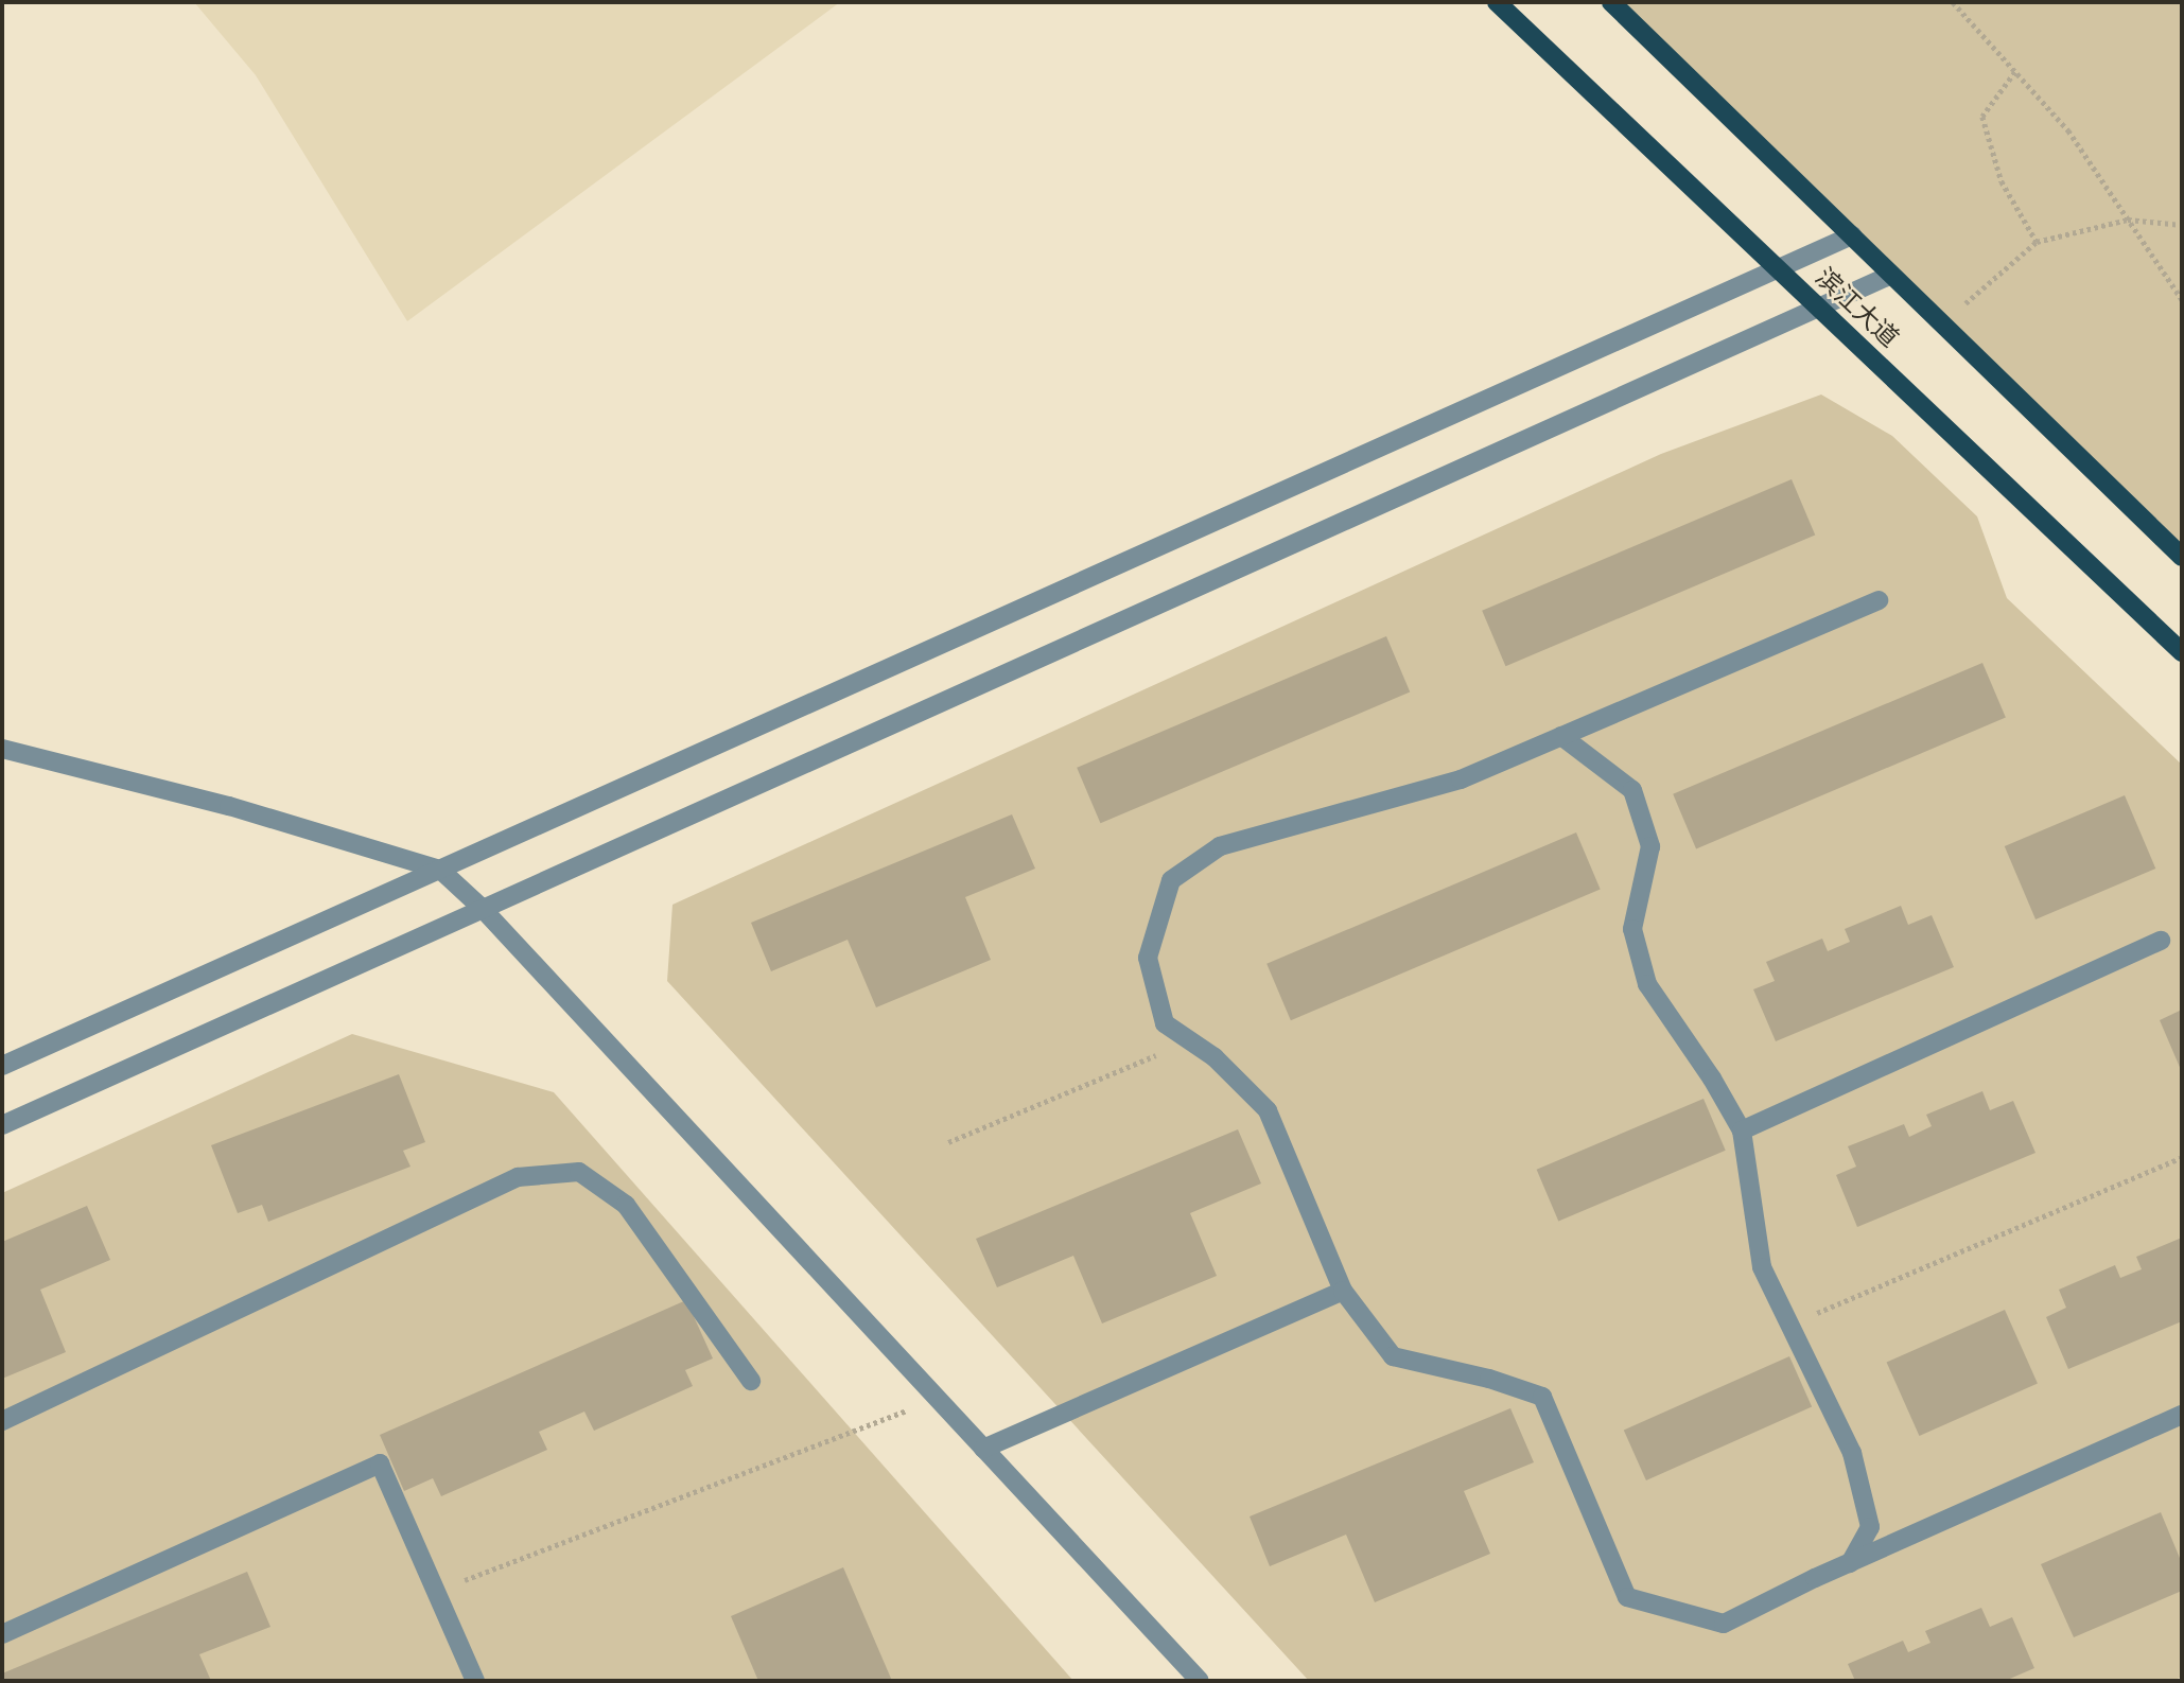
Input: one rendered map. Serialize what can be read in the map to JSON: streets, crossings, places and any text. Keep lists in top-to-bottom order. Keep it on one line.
{"streets":{"main road":["滨江大道"]}}
